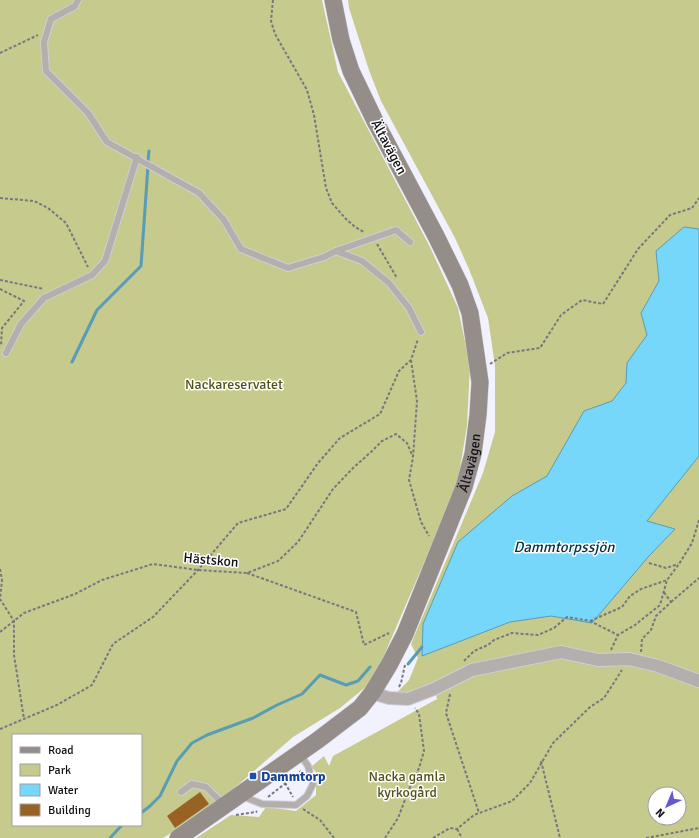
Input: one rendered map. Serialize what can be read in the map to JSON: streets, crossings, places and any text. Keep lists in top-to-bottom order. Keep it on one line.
{"streets":{"main road":["Ältavägen"],"path":["Hästskon"]},"water":["Dammtorpssjön"],"parks":["Nackareservatet","Nacka gamla kyrkogård"],"places":{"transit":["Dammtorp"]},"legend":["Road","Park","Water","Building"],"north":"bottom left"}
